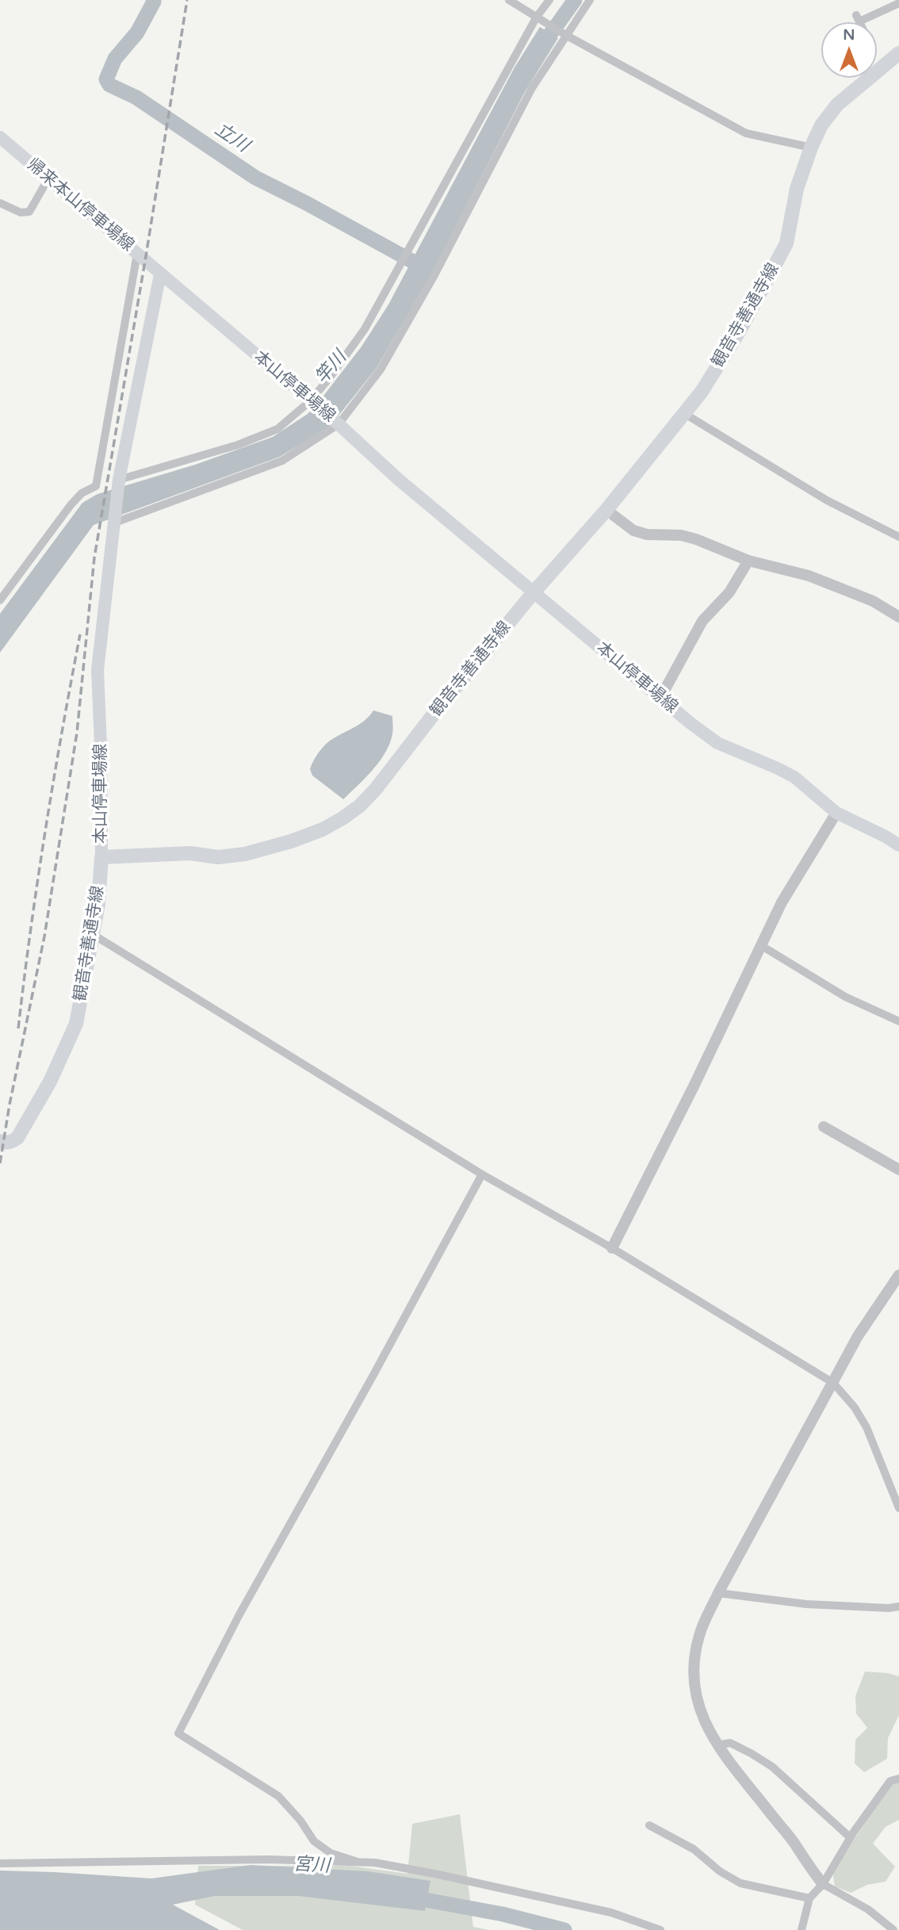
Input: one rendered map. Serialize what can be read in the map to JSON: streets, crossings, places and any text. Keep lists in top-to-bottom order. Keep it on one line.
{"streets":{"main road":["帰来本山停車場線","観音寺善通寺線","本山停車場線"]},"crossings":[["帰来本山停車場線","本山停車場線"],["観音寺善通寺線","本山停車場線"]],"water":["立川","竿川","宮川"],"north":"top"}
